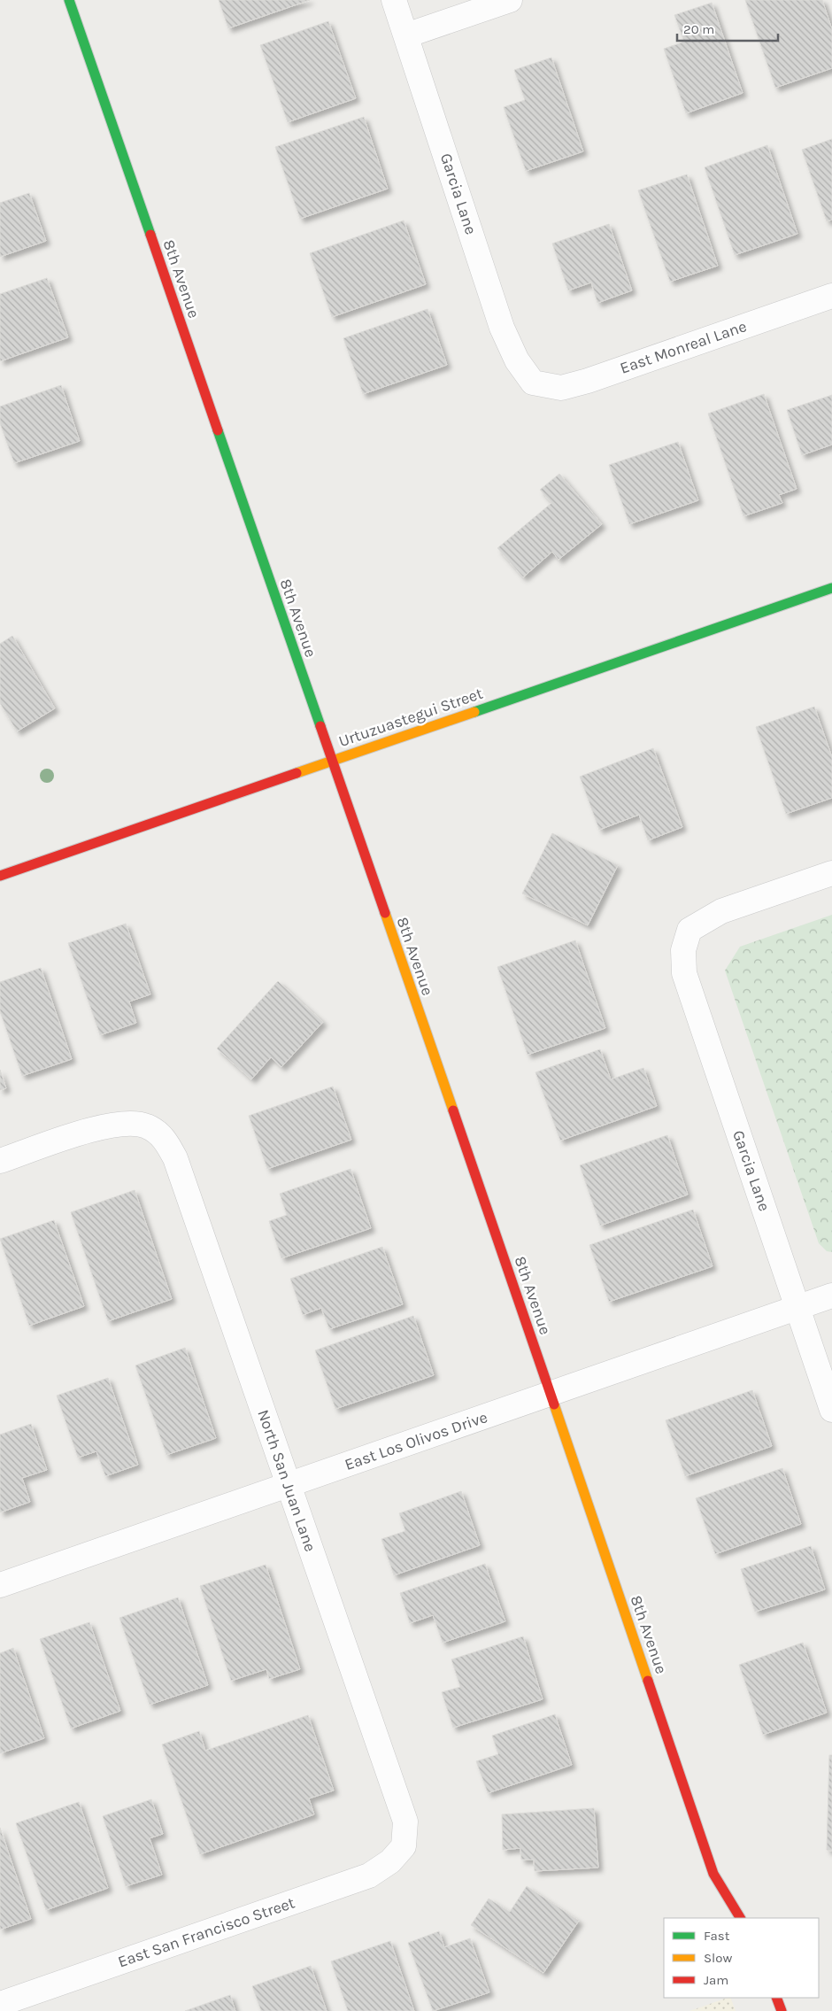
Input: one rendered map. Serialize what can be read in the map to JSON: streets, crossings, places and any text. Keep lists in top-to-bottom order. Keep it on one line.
{"streets":{"main road":["8th Avenue","Urtuzuastegui Street"],"street":["Garcia Lane","East Monreal Lane","East Los Olivos Drive","North San Juan Lane","East San Francisco Street"]},"crossings":[["Garcia Lane","East Monreal Lane"],["Garcia Lane","East Los Olivos Drive"],["8th Avenue","Urtuzuastegui Street"],["8th Avenue","East Los Olivos Drive"],["East Los Olivos Drive","North San Juan Lane"],["North San Juan Lane","East San Francisco Street"]],"legend":["Fast","Slow","Jam"],"scale_bar":"20 m"}
